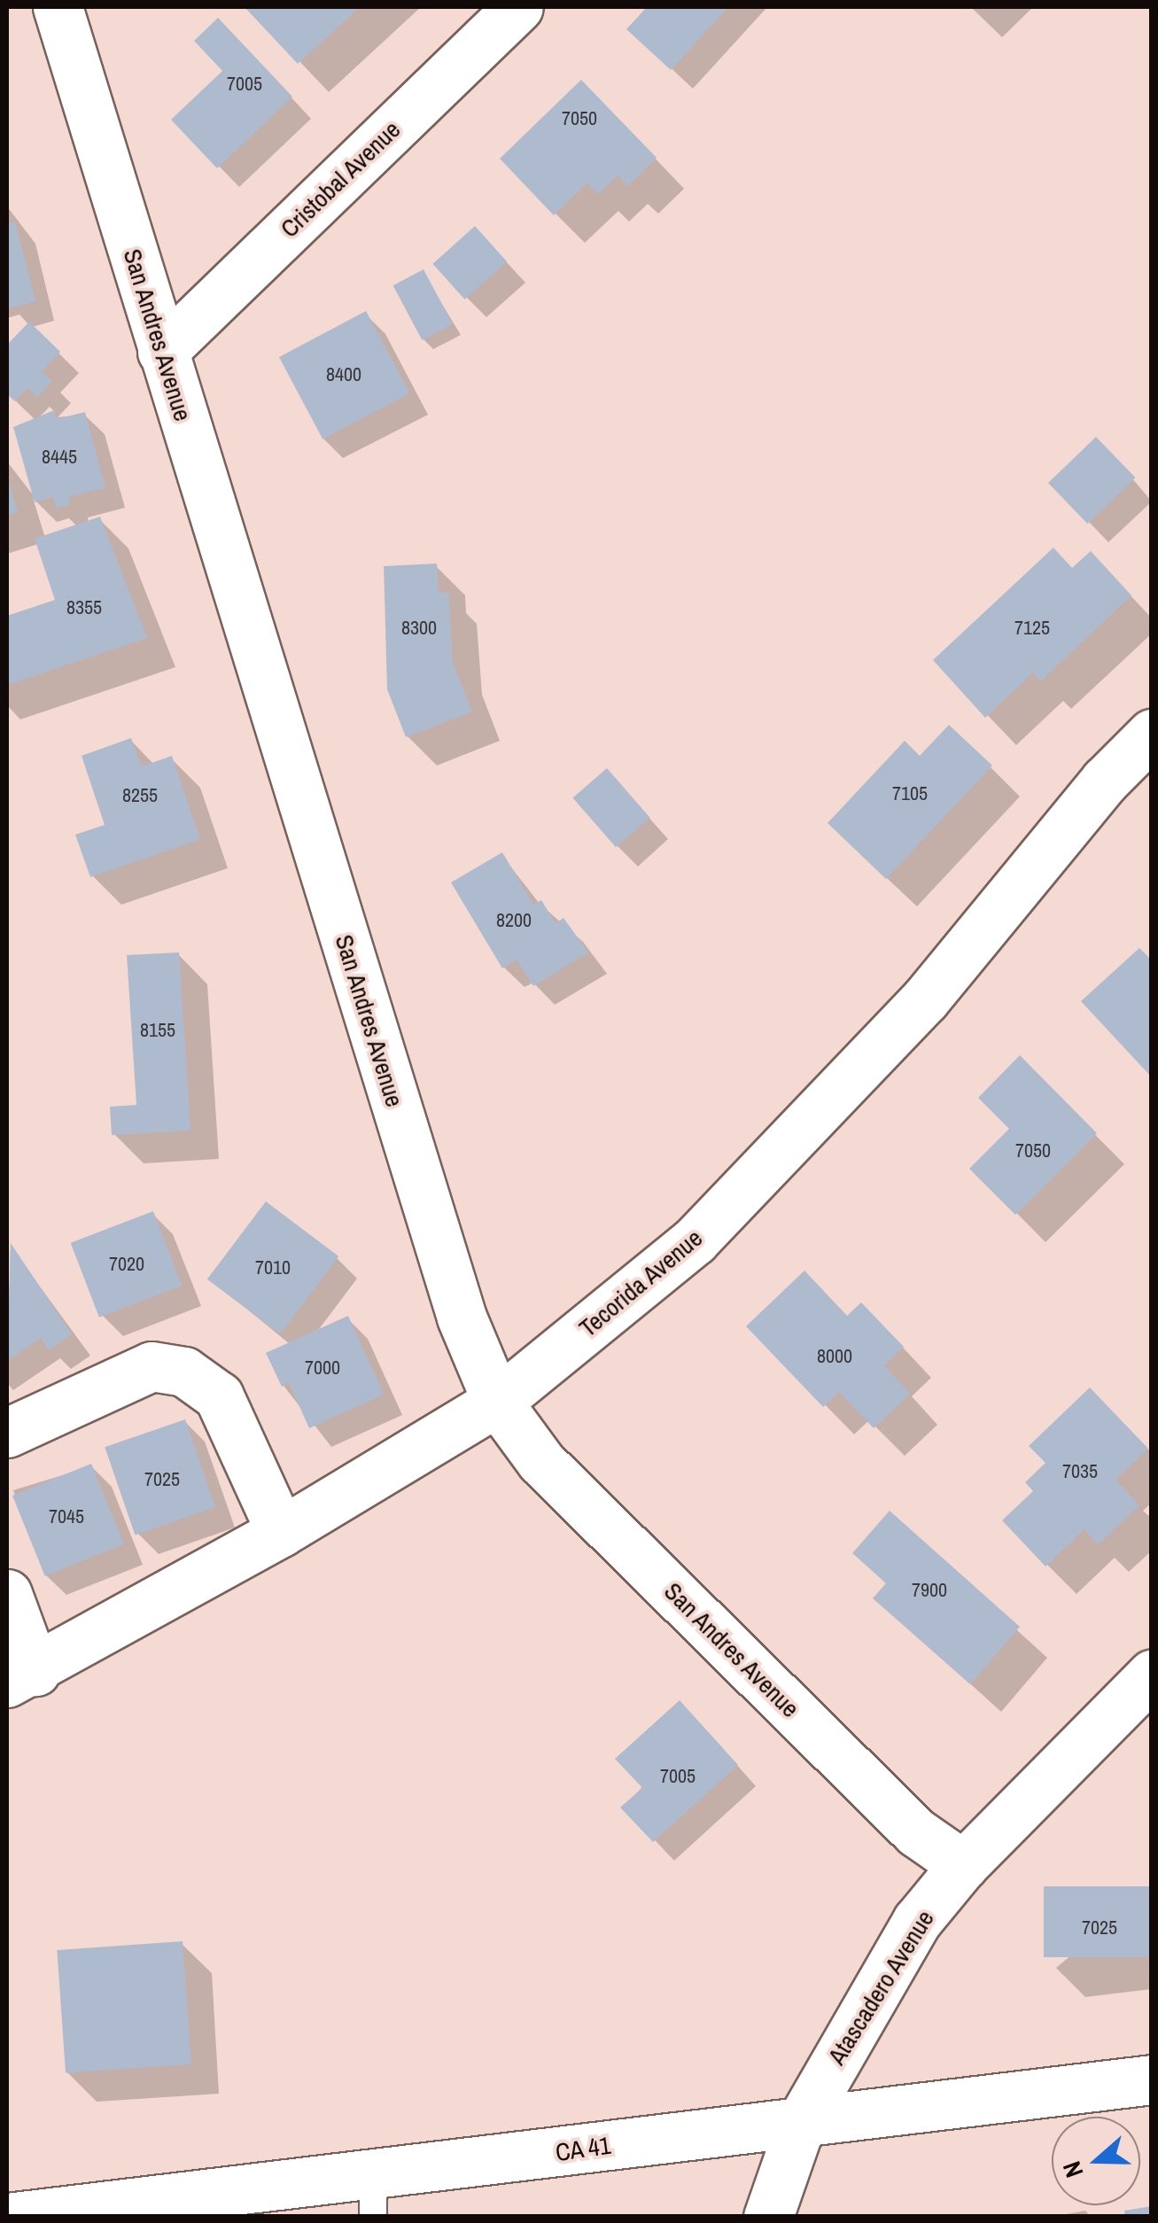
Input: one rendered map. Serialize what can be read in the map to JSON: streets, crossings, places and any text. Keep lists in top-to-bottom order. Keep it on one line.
{"streets":{"street":["Cristobal Avenue","San Andres Avenue","Tecorida Avenue","Atascadero Avenue","CA 41"]},"crossings":[["Cristobal Avenue","San Andres Avenue"],["San Andres Avenue","Tecorida Avenue"],["San Andres Avenue","Atascadero Avenue"],["Atascadero Avenue","CA 41"]],"house_numbers":["7005","7050","8400","8445","8355","8300","7125","7105","8255","8200","8155","7050","7020","7010","8000","7000","7035","7025","7045","7900","7005","7025"],"north":"left"}
